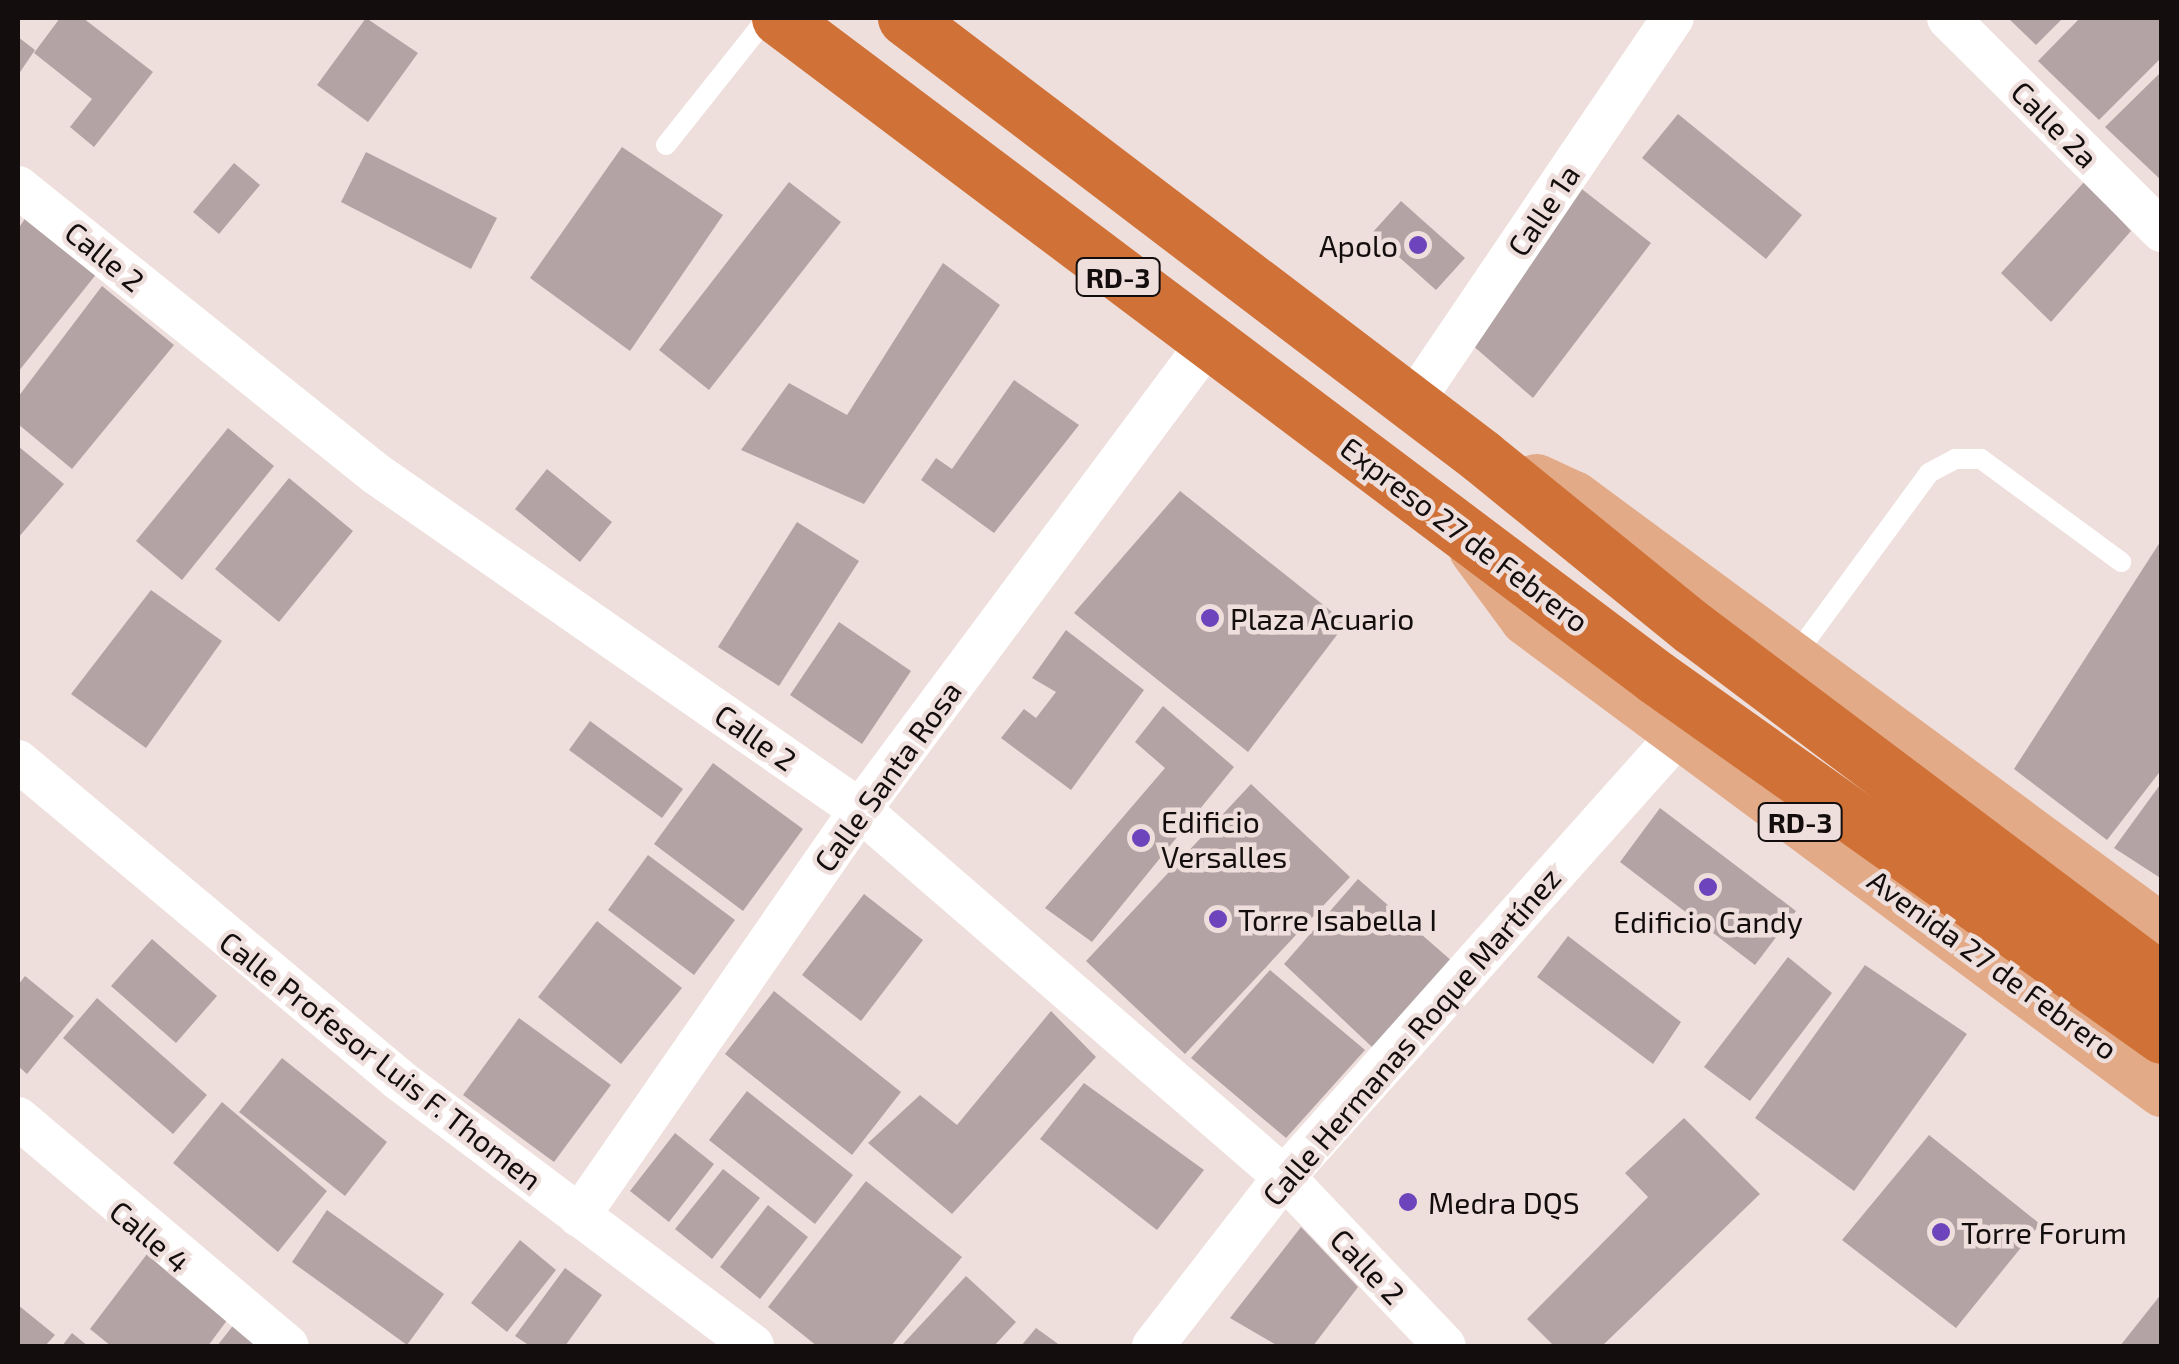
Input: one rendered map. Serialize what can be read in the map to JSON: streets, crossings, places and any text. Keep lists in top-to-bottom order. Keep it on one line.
{"streets":{"highway":["RD-3","Expreso 27 de Febrero"],"main road":["Avenida 27 de Febrero"],"street":["Calle 2a","Calle 1a","Calle 2","Calle Santa Rosa","Calle Hermanas Roque Martínez","Calle Profesor Luis F. Thomen","Calle 4"]},"crossings":[["Calle 1a","RD-3"],["Calle 2","Calle Santa Rosa"],["Calle 2","Calle Hermanas Roque Martínez"],["Expreso 27 de Febrero","Calle Santa Rosa"],["Expreso 27 de Febrero","Avenida 27 de Febrero"],["Calle Santa Rosa","Calle Profesor Luis F. Thomen"],["Avenida 27 de Febrero","Calle Hermanas Roque Martínez"]],"places":["Apolo","Plaza Acuario","Edificio Versalles","Edificio Candy","Torre Isabella I","Medra DQS","Torre Forum"]}
